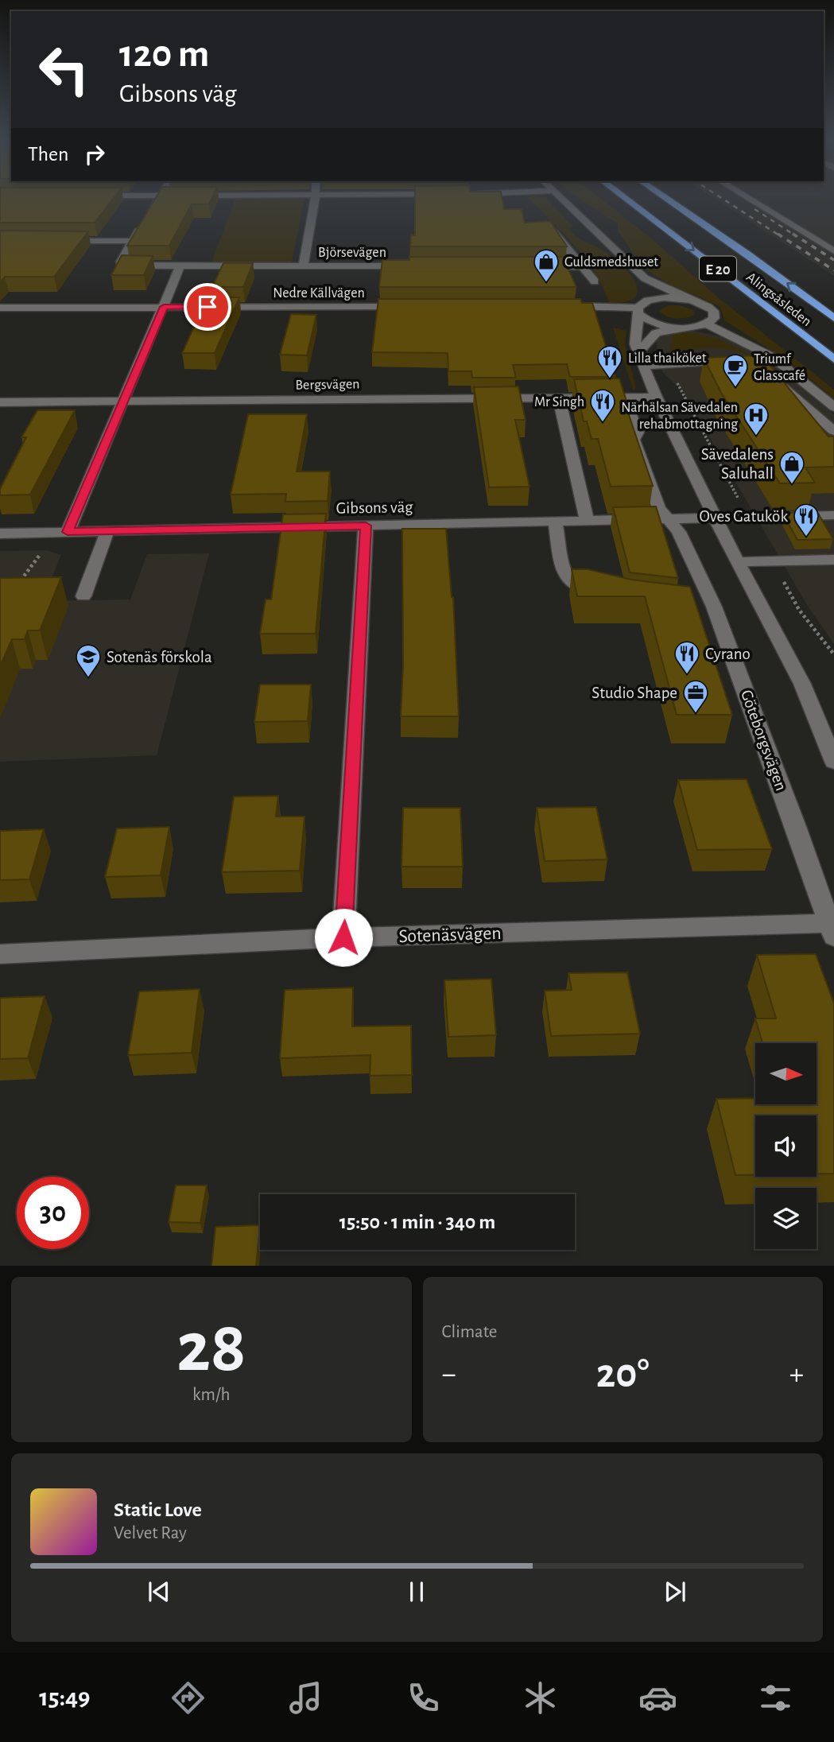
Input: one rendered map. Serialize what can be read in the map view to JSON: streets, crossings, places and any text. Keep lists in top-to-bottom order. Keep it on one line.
{"streets":{"highway":["E 20","Alingsåsleden"],"street":["Björsevägen","Nedre Källvägen","Bergsvägen","Gibsons väg","Göteborgsvägen","Sotenäsvägen"]},"crossings":[["Bergsvägen","Göteborgsvägen"],["Gibsons väg","Göteborgsvägen"],["Göteborgsvägen","Sotenäsvägen"]],"places":{"shop":["Guldsmedshuset","Sävedalens Saluhall"],"restaurant":["Lilla thaiköket","Mr Singh","Oves Gatukök","Cyrano"],"cafe":["Triumf Glasscafé"],"hospital":["Närhälsan Sävedalen rehabmottagning"],"school or university":["Sotenäs förskola"],"office":["Studio Shape"]},"north":"right","page":{"turn":["120 m","Gibsons väg"],"then":"Then","limit":"30","trip":"15:50 · 1 min · 340 m","tile":[["28","km/h"],"Climate"],"heat":["−","20°","+"],"song":["Static Love","Velvet Ray"],"tabs":"15:49"}}
